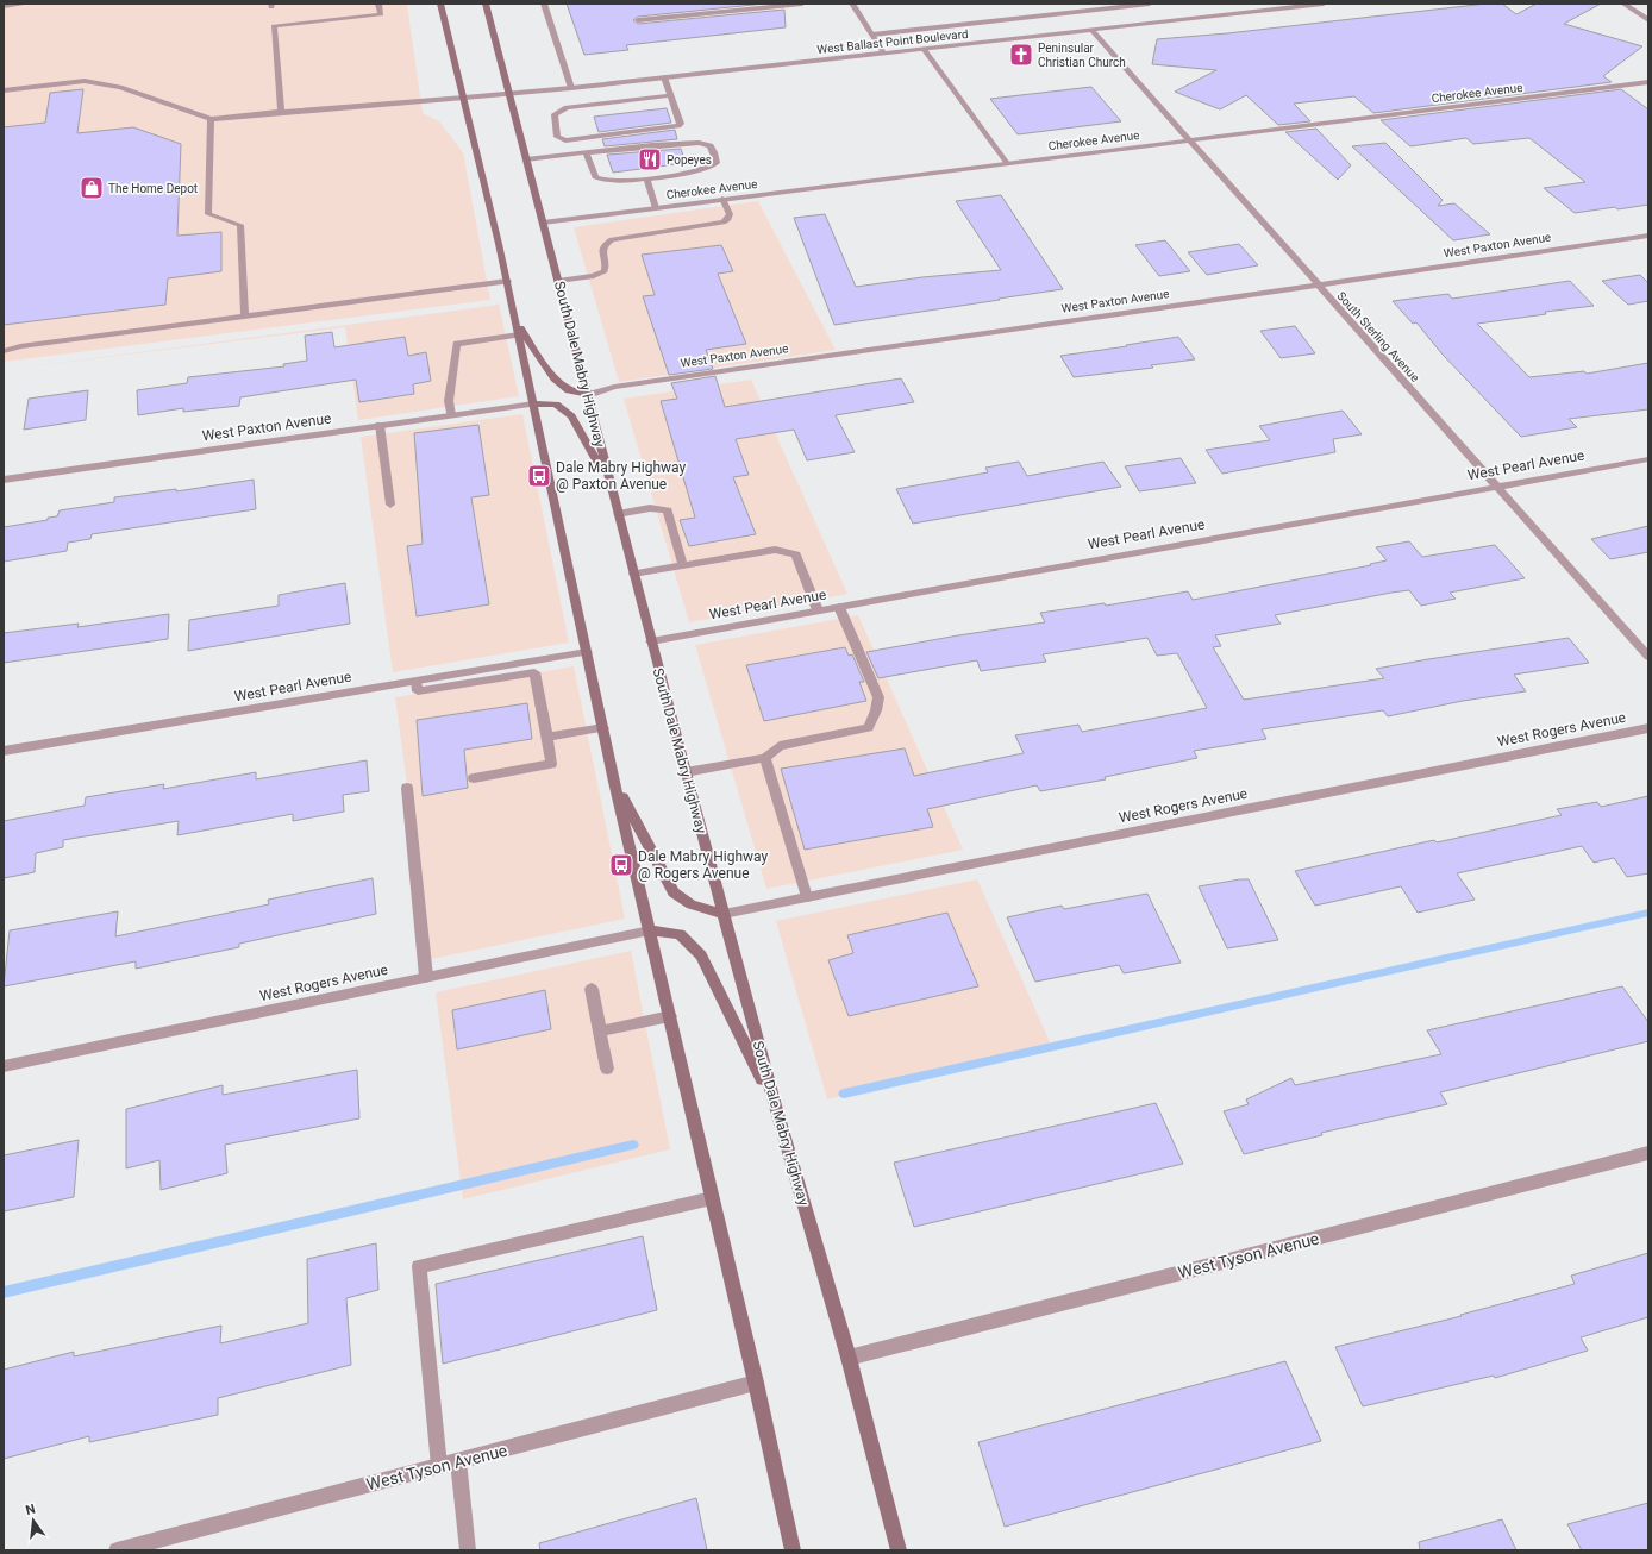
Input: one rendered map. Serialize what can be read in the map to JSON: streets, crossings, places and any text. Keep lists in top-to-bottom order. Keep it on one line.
{"streets":{"main road":["South Dale Mabry Highway"],"street":["West Ballast Point Boulevard","Cherokee Avenue","West Paxton Avenue","South Sterling Avenue","West Pearl Avenue","West Rogers Avenue","West Tyson Avenue"]},"crossings":[["West Ballast Point Boulevard","South Sterling Avenue"],["West Ballast Point Boulevard","South Dale Mabry Highway"],["Cherokee Avenue","South Sterling Avenue"],["Cherokee Avenue","South Dale Mabry Highway"],["West Paxton Avenue","South Sterling Avenue"],["West Paxton Avenue","South Dale Mabry Highway"],["South Sterling Avenue","West Pearl Avenue"],["South Dale Mabry Highway","West Pearl Avenue"],["South Dale Mabry Highway","West Rogers Avenue"],["South Dale Mabry Highway","West Tyson Avenue"]],"places":{"church":["Peninsular Christian Church"],"restaurant":["Popeyes"],"shop":["The Home Depot"],"bus stop":["Dale Mabry Highway @ Paxton Avenue","Dale Mabry Highway @ Rogers Avenue"]},"north":"top"}
